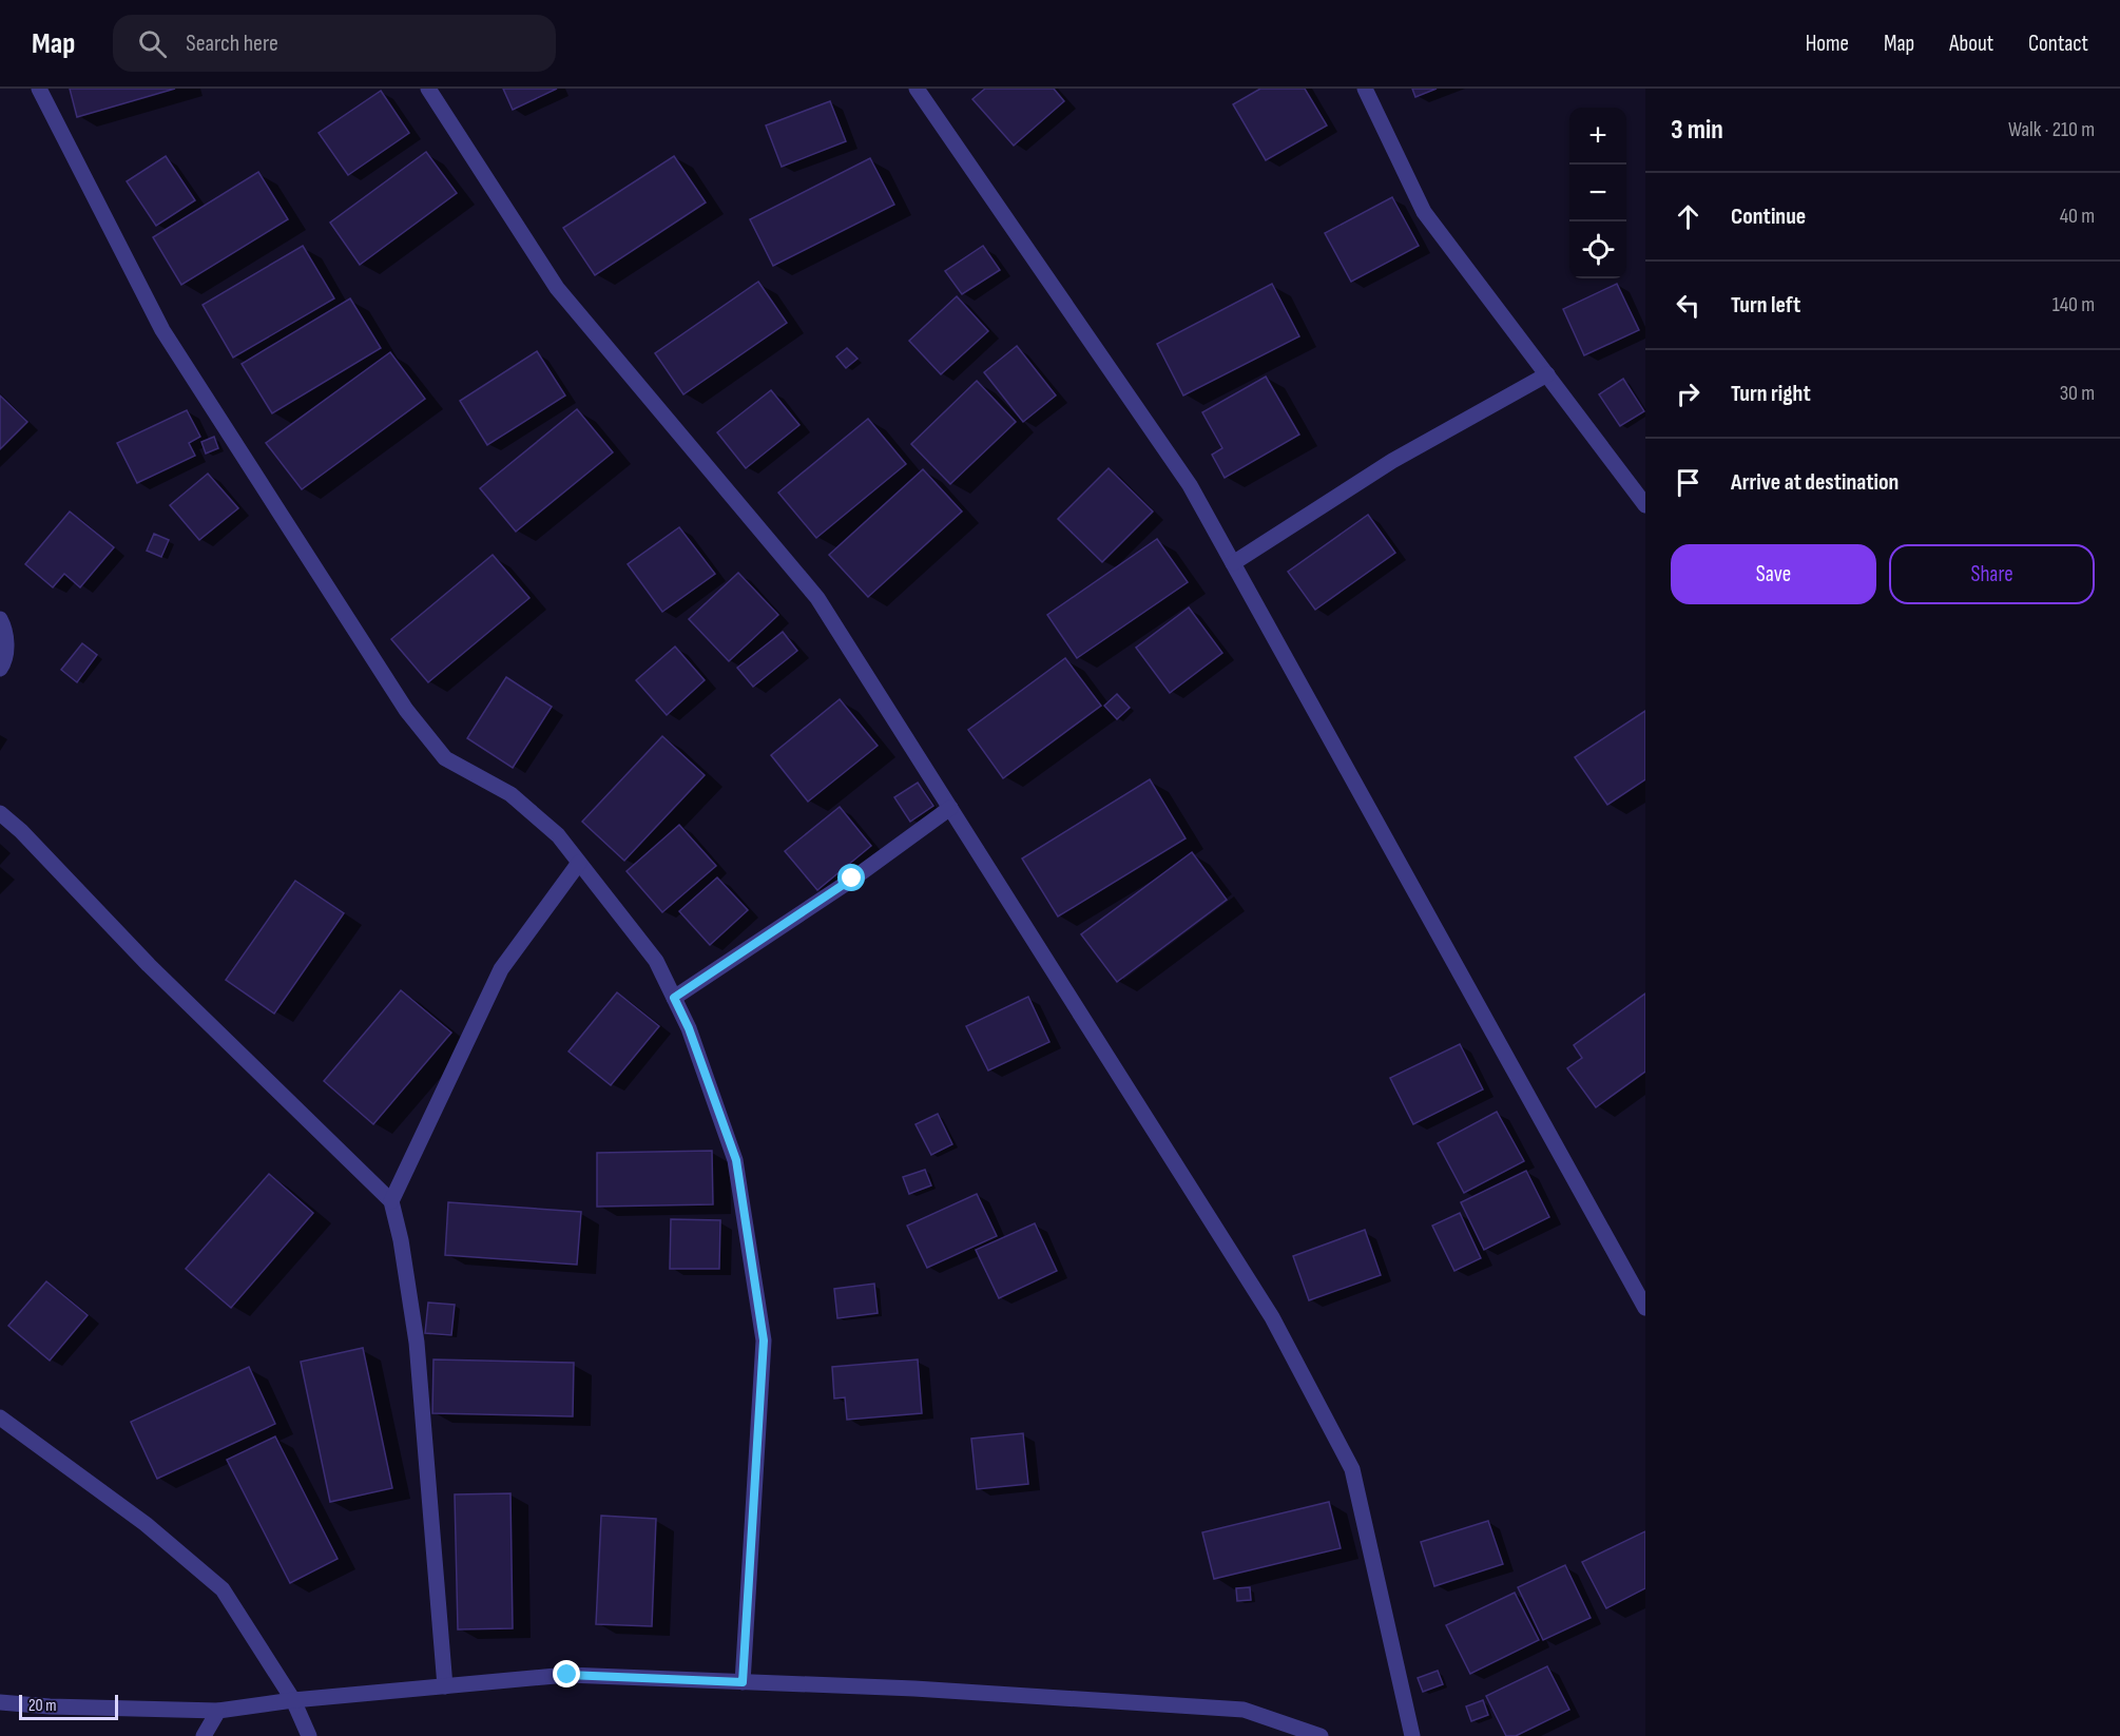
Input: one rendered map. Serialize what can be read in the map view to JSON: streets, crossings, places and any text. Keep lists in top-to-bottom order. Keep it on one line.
{"scale_bar":"20 m","page":{"header":"Map","search":"Search here","nav":["Home","Map","About","Contact"],"heading":["3 min","Walk · 210 m"],"map_buttons":["+","−"],"list":[["Continue","40 m"],["Turn left","140 m"],["Turn right","30 m"],"Arrive at destination"],"buttons":["Save","Share"],"scale":"20 m"}}
